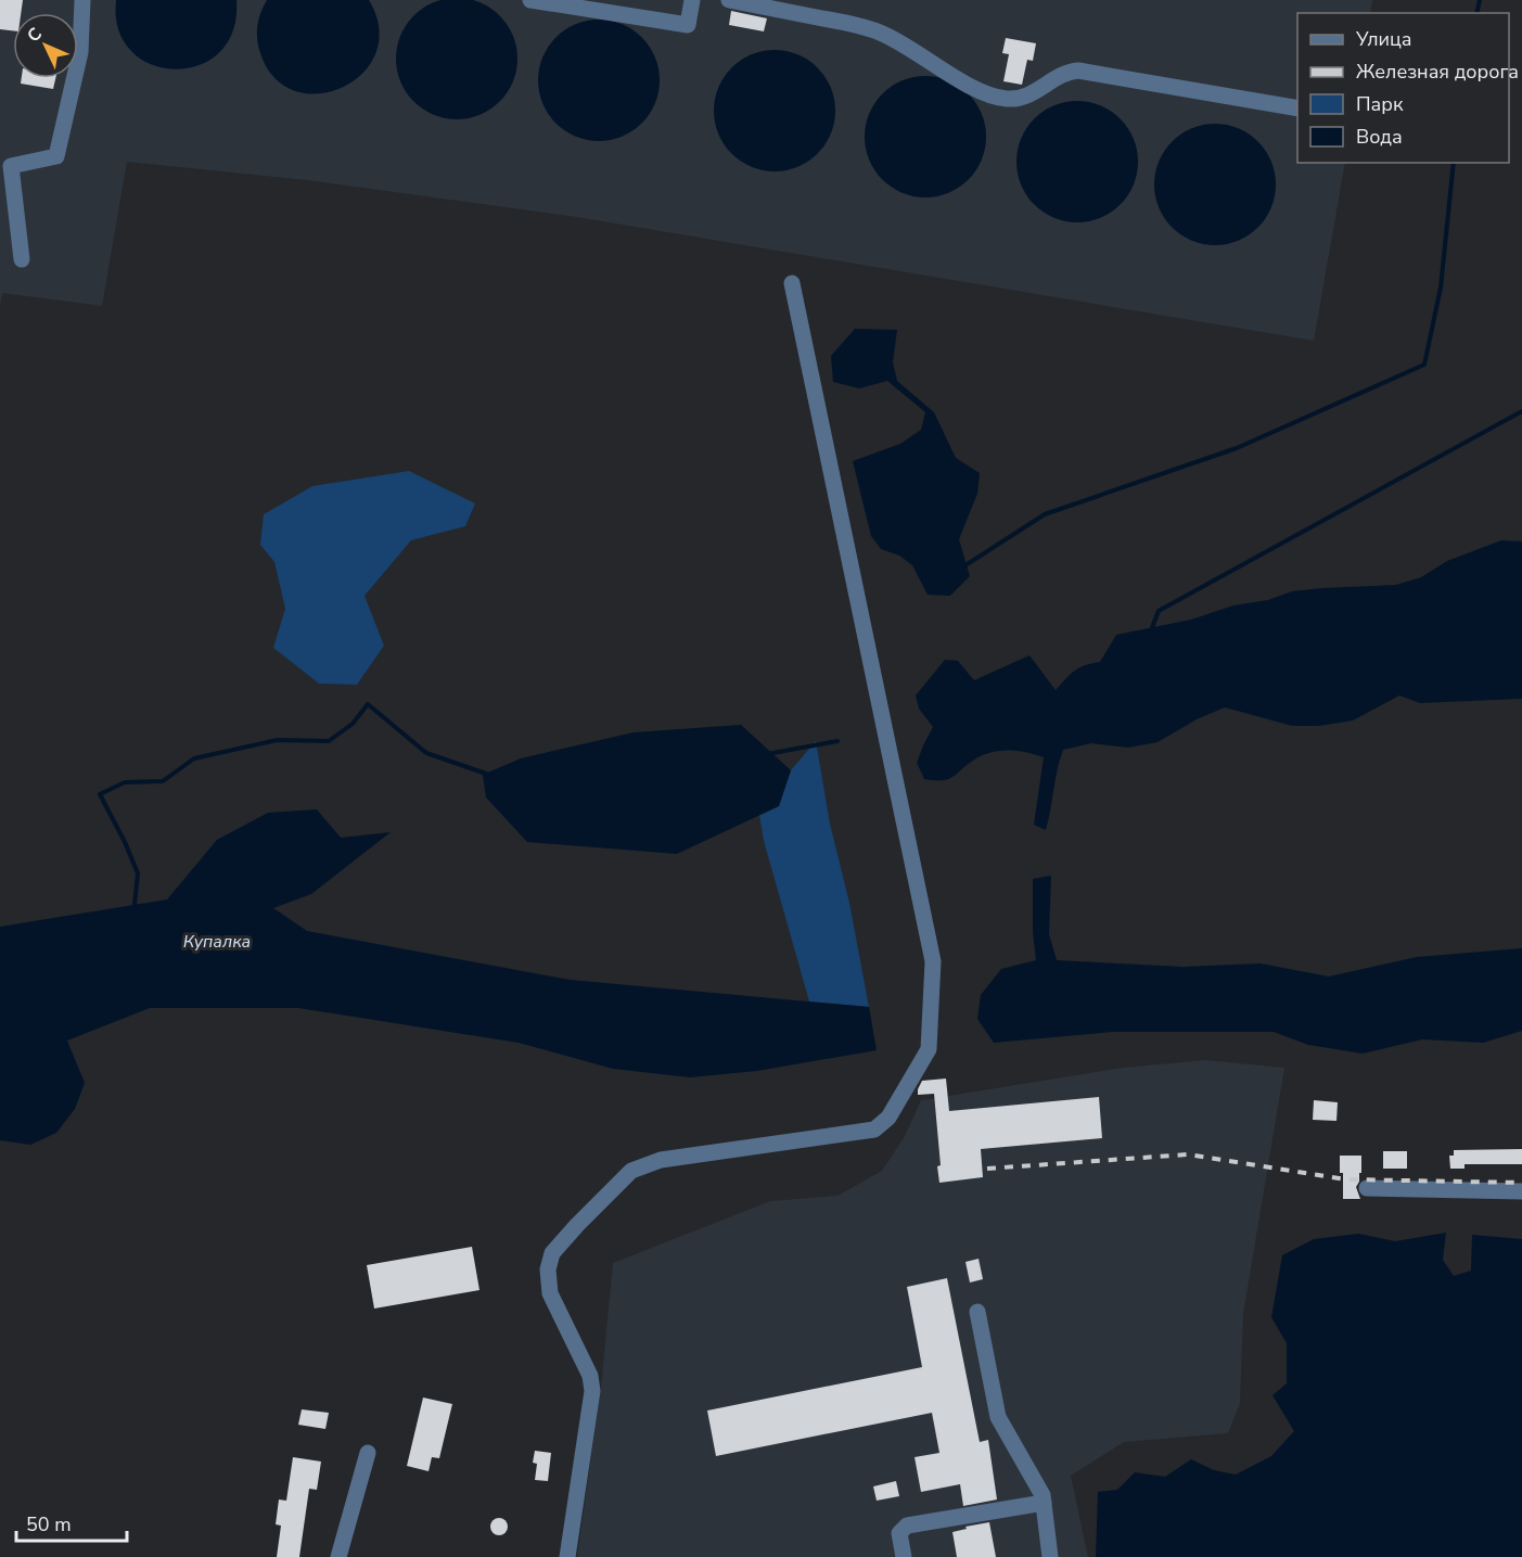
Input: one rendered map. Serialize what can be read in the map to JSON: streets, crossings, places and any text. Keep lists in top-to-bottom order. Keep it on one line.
{"water":["Купалка"],"legend":["Улица","Железная дорога","Парк","Вода"],"scale_bar":"50 m","north":"top left"}
